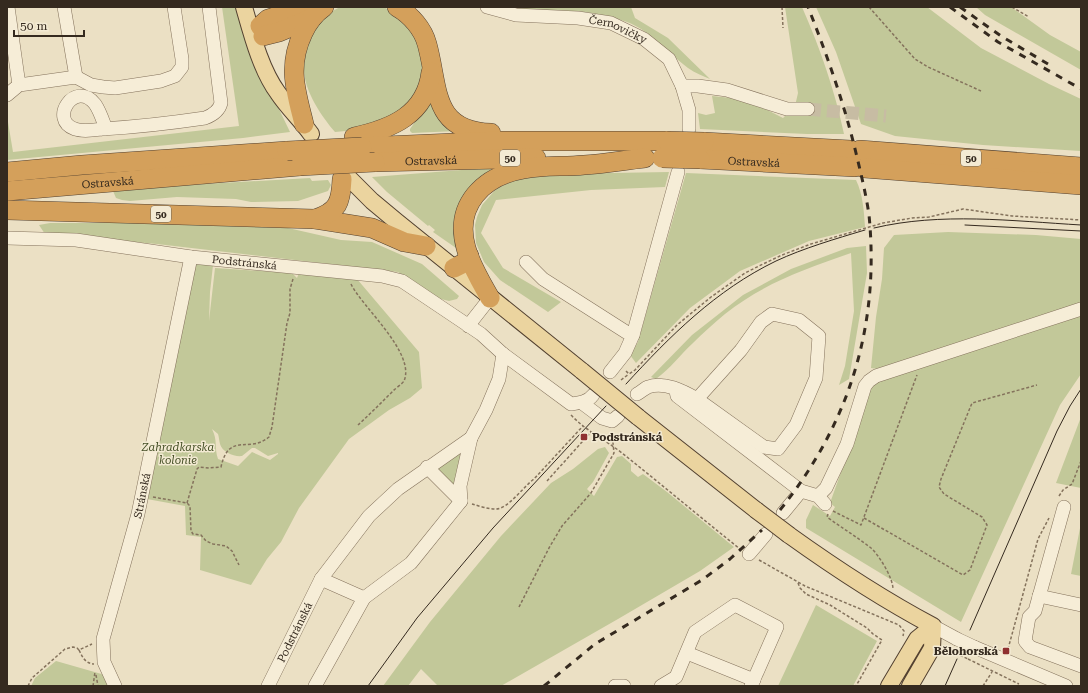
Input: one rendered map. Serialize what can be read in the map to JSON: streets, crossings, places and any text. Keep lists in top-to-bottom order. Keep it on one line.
{"streets":{"highway":["50","Ostravská"],"street":["Černovičky","Podstránská","Stránská"]},"crossings":[["50","Ostravská"],["Podstránská","Stránská"]],"parks":["Zahradkarska kolonie"],"places":{"transit":["Podstránská","Bělohorská"]},"scale_bar":"50 m"}
